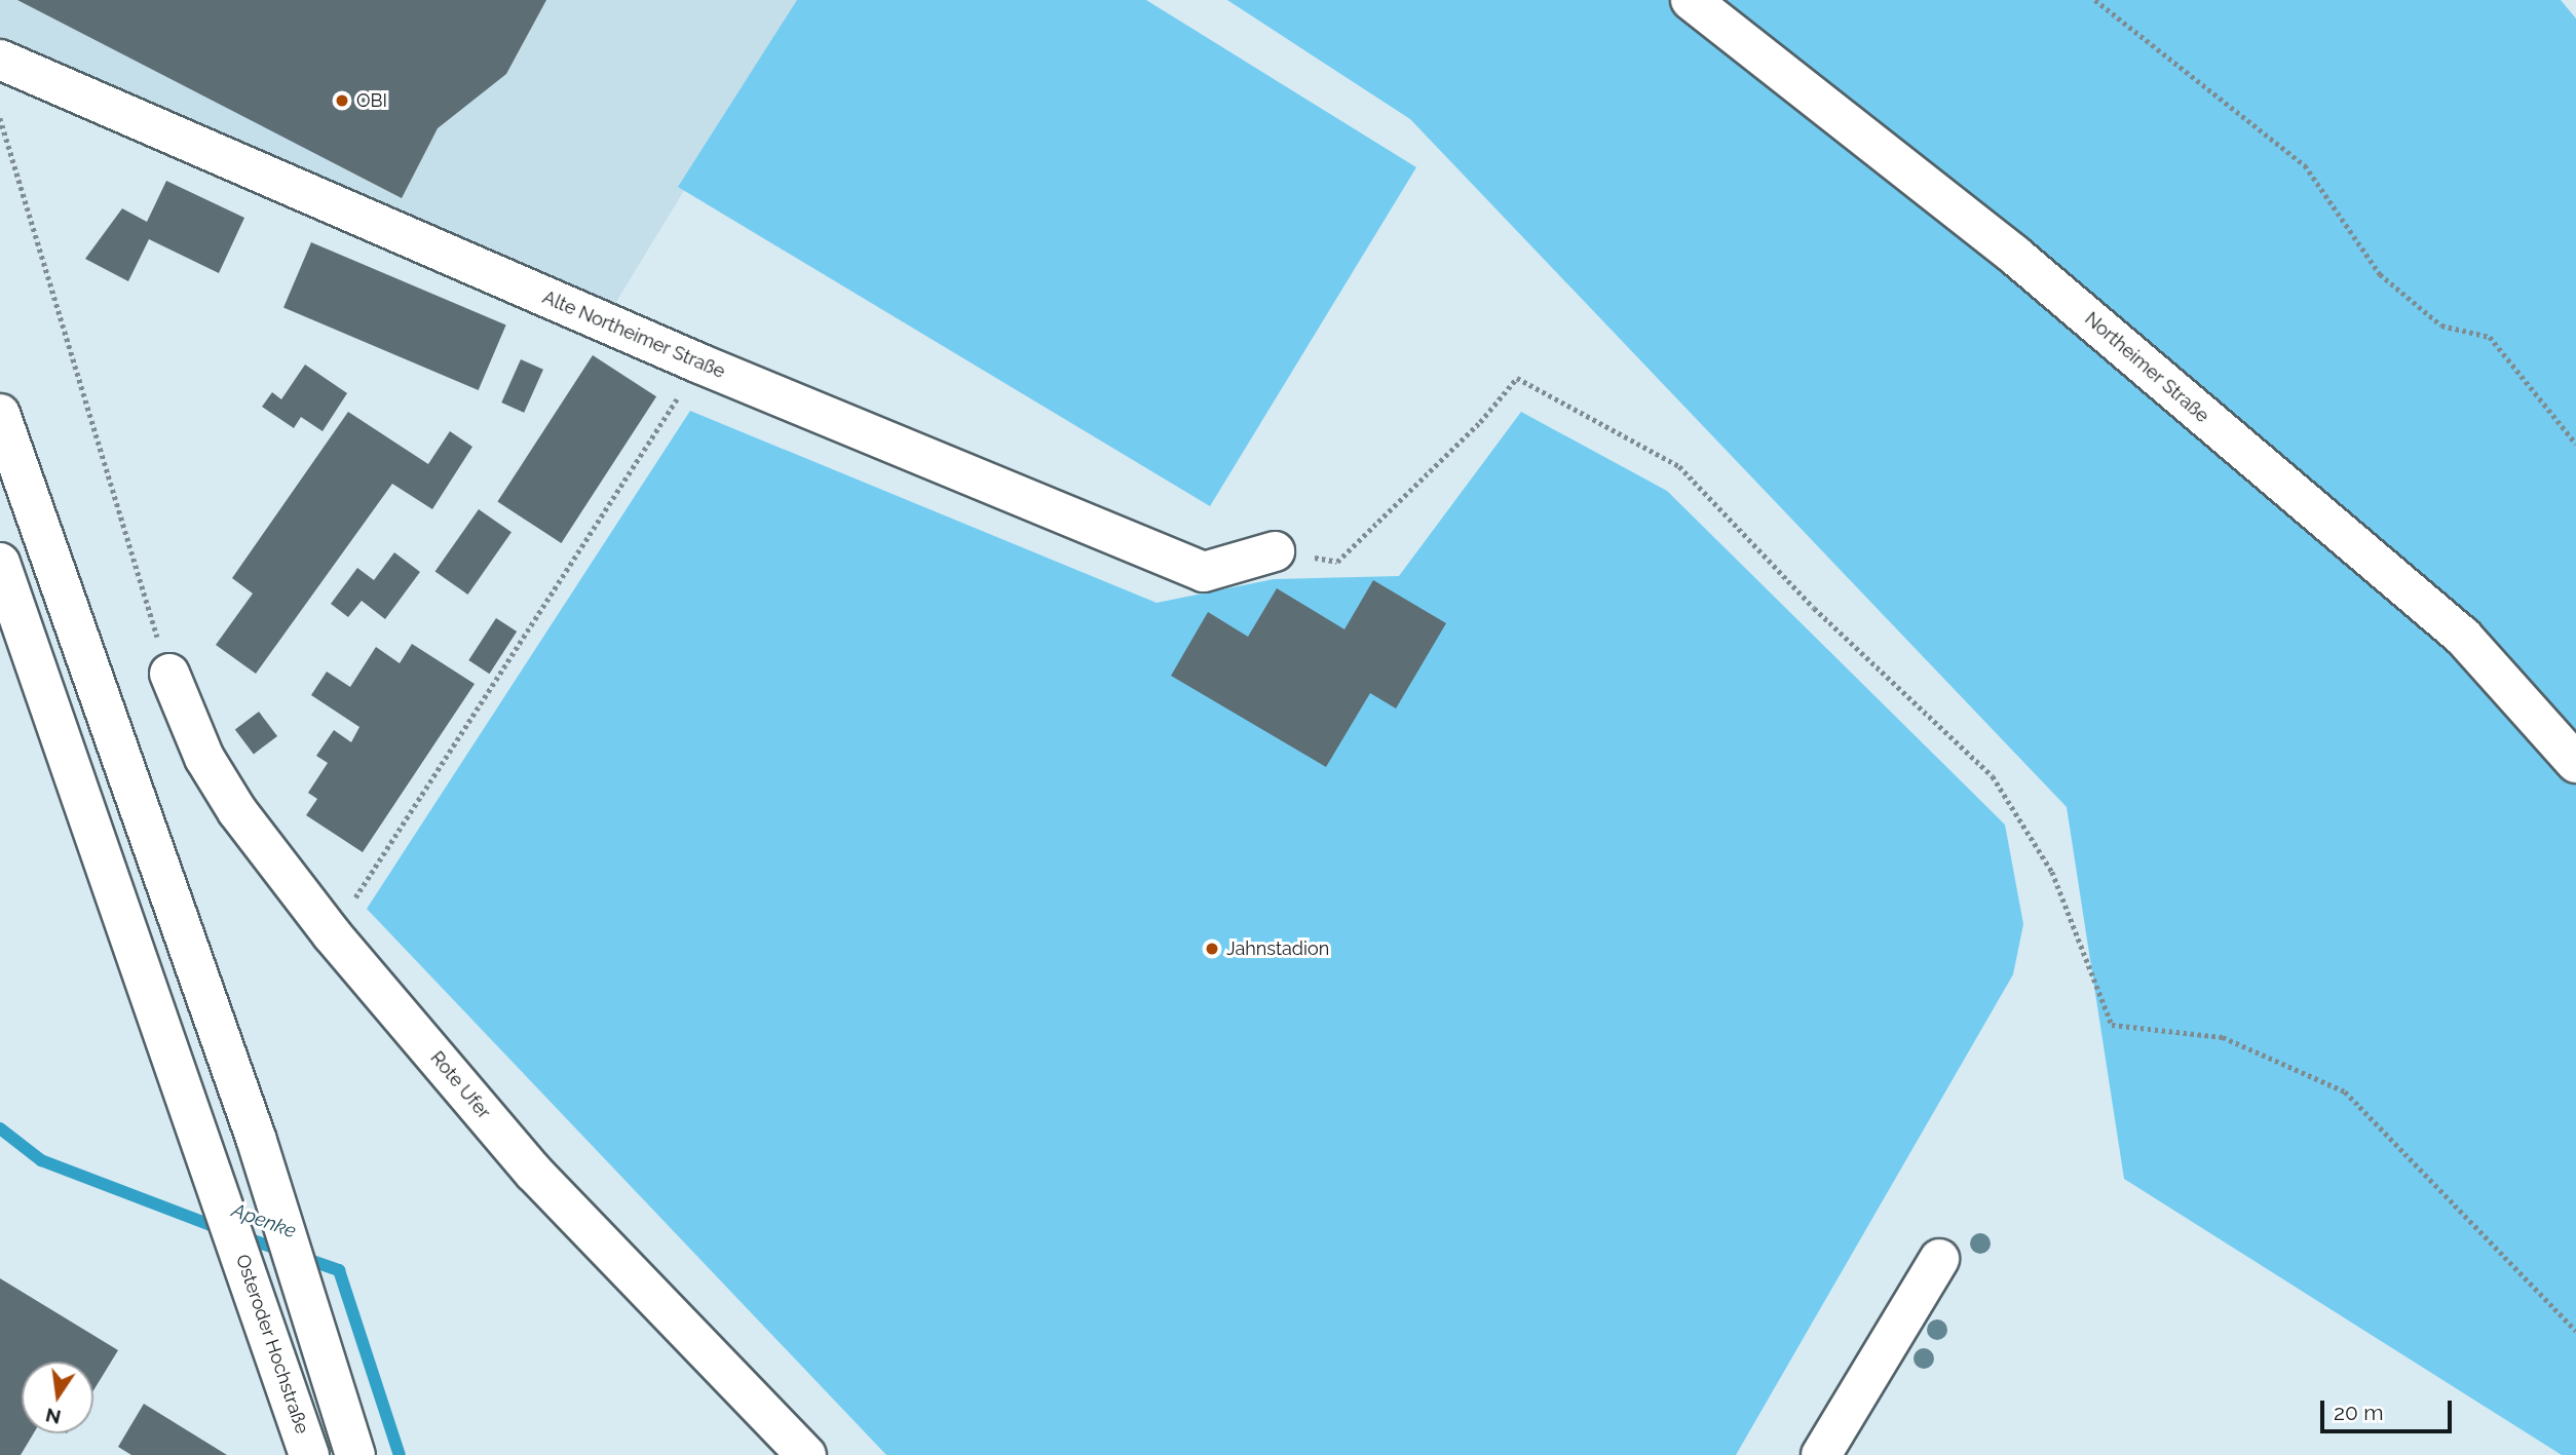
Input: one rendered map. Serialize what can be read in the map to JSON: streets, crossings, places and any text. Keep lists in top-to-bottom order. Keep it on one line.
{"streets":{"main road":["Alte Northeimer Straße","Northeimer Straße","Rote Ufer","Osteroder Hochstraße"]},"water":["Apenke"],"places":["OBI","Jahnstadion"],"scale_bar":"20 m","north":"bottom"}
